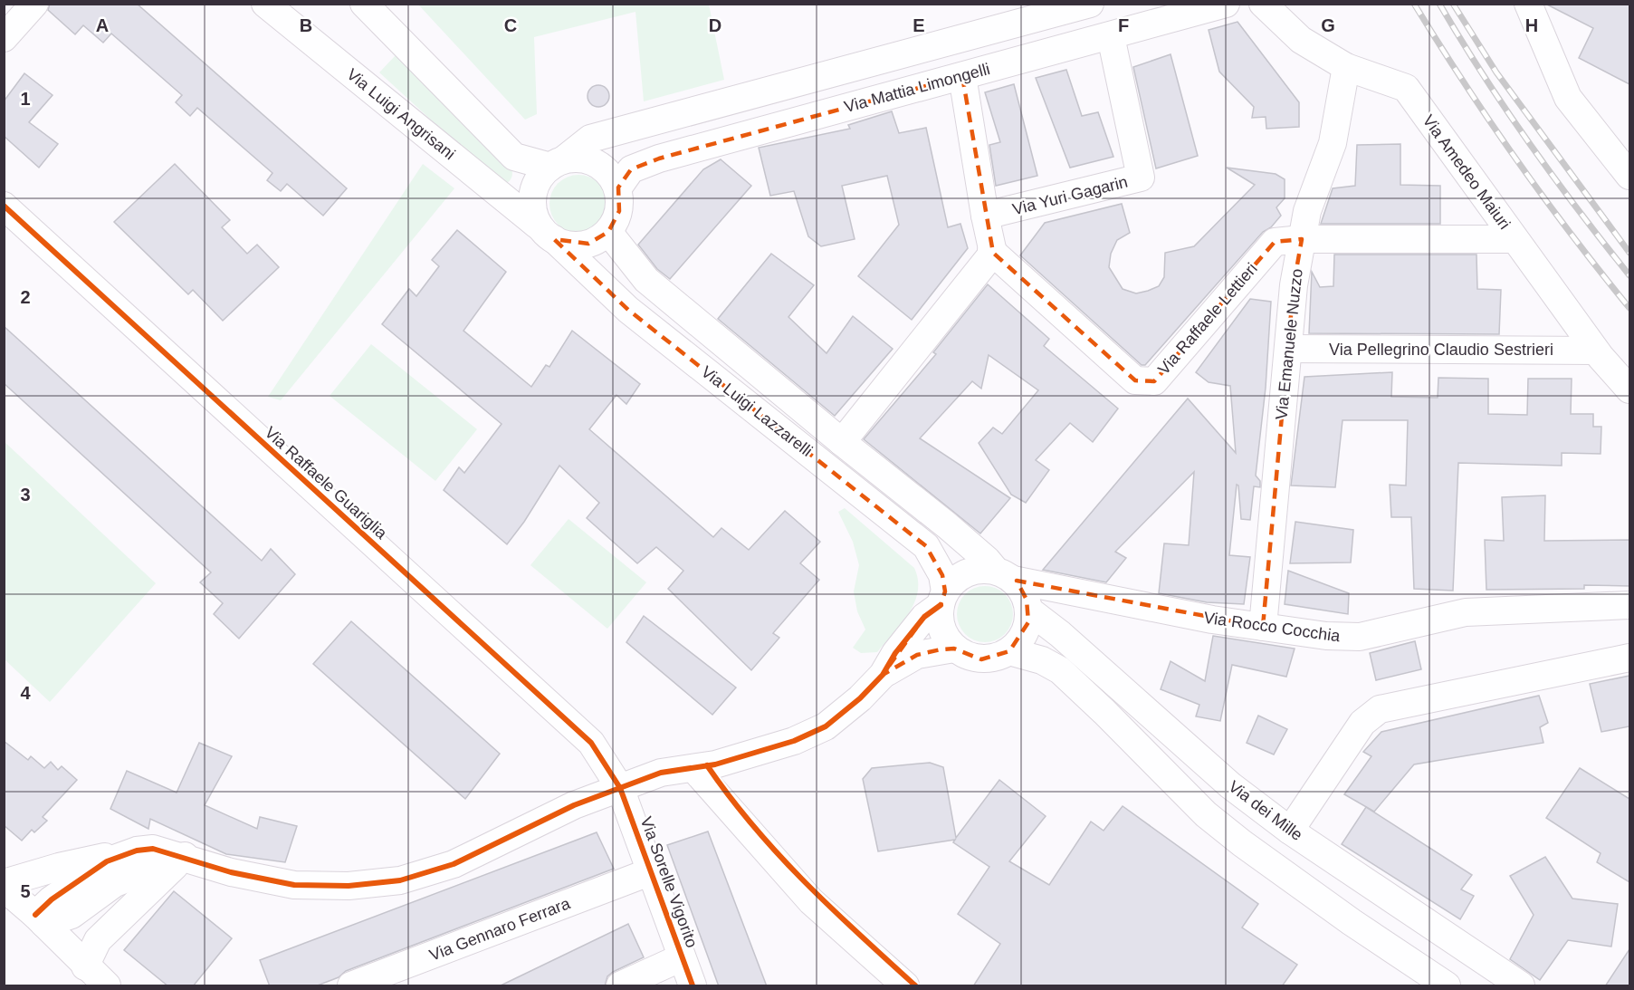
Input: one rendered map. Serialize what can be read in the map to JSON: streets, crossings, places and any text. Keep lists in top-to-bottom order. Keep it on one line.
{"streets":{"street":["Via Mattia Limongelli","Via Luigi Angrisani","Via Amedeo Maiuri","Via Yuri Gagarin","Via Raffaele Lettieri","Via Emanuele Nuzzo","Via Pellegrino Claudio Sestrieri","Via Luigi Lazzarelli","Via Raffaele Guariglia","Via Rocco Cocchia","Via dei Mille","Via Sorelle Vigorito","Via Gennaro Ferrara"]},"crossings":[["Via Mattia Limongelli","Via Luigi Angrisani"],["Via Mattia Limongelli","Via Yuri Gagarin"],["Via Mattia Limongelli","Via Luigi Lazzarelli"],["Via Luigi Angrisani","Via Luigi Lazzarelli"],["Via Amedeo Maiuri","Via Emanuele Nuzzo"],["Via Amedeo Maiuri","Via Pellegrino Claudio Sestrieri"],["Via Raffaele Lettieri","Via Emanuele Nuzzo"],["Via Emanuele Nuzzo","Via Pellegrino Claudio Sestrieri"],["Via Emanuele Nuzzo","Via Rocco Cocchia"],["Via Luigi Lazzarelli","Via Rocco Cocchia"],["Via Luigi Lazzarelli","Via dei Mille"],["Via Raffaele Guariglia","Via Sorelle Vigorito"],["Via Rocco Cocchia","Via dei Mille"],["Via Sorelle Vigorito","Via Gennaro Ferrara"]],"grid":{"columns":["A","B","C","D","E","F","G","H"],"rows":["1","2","3","4","5"]}}
